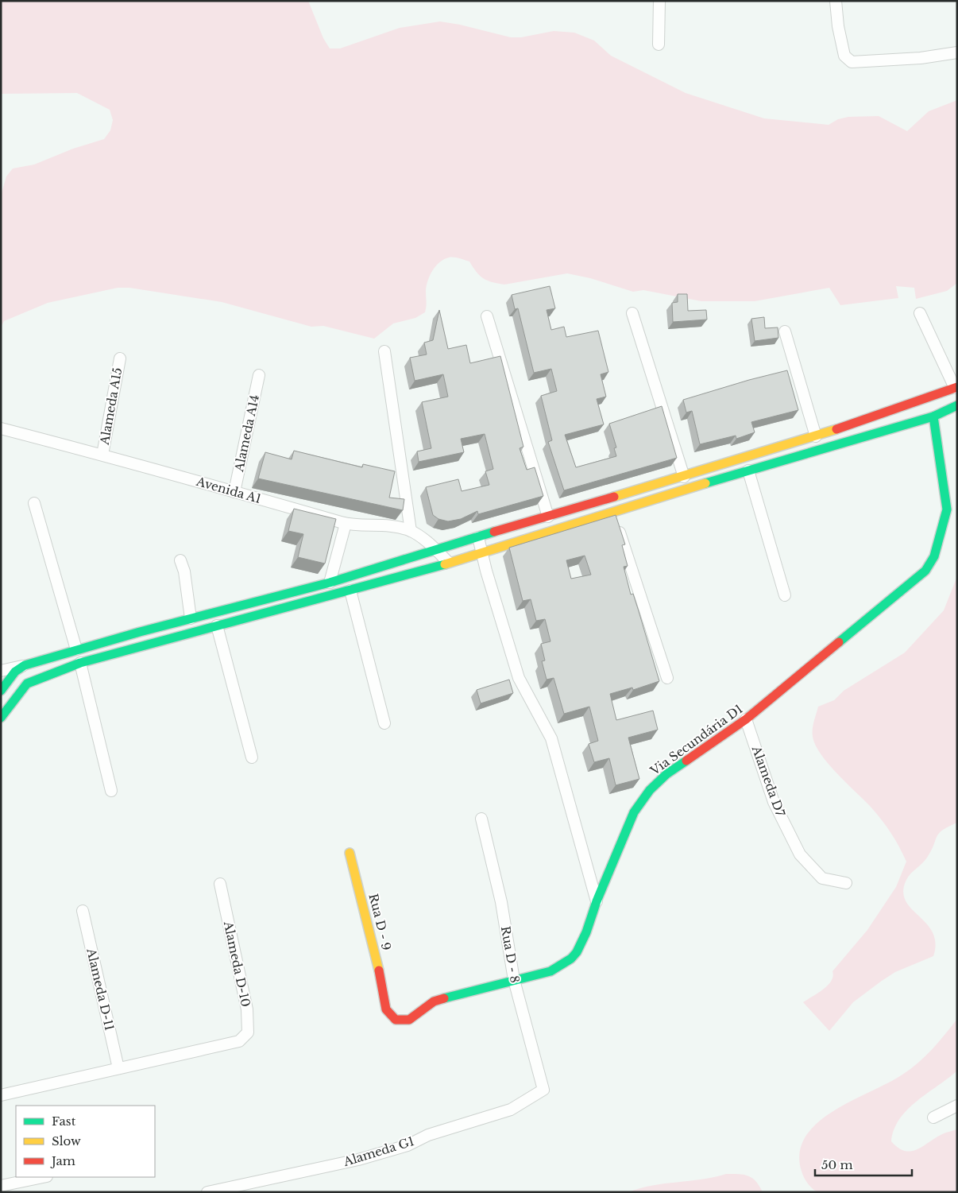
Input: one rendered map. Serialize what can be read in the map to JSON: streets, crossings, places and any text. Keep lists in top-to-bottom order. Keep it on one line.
{"streets":{"street":["Alameda A15","Alameda A14","Avenida A1","Via Secundária D1","Alameda D7","Rua D - 9","Rua D - 8","Alameda D-10","Alameda D-11","Alameda G1"]},"crossings":[["Alameda A15","Avenida A1"],["Alameda A14","Avenida A1"],["Via Secundária D1","Alameda D7"],["Via Secundária D1","Rua D - 9"],["Via Secundária D1","Rua D - 8"],["Rua D - 8","Alameda G1"],["Alameda D-10","Alameda D-11"]],"legend":["Fast","Slow","Jam"],"scale_bar":"50 m"}
